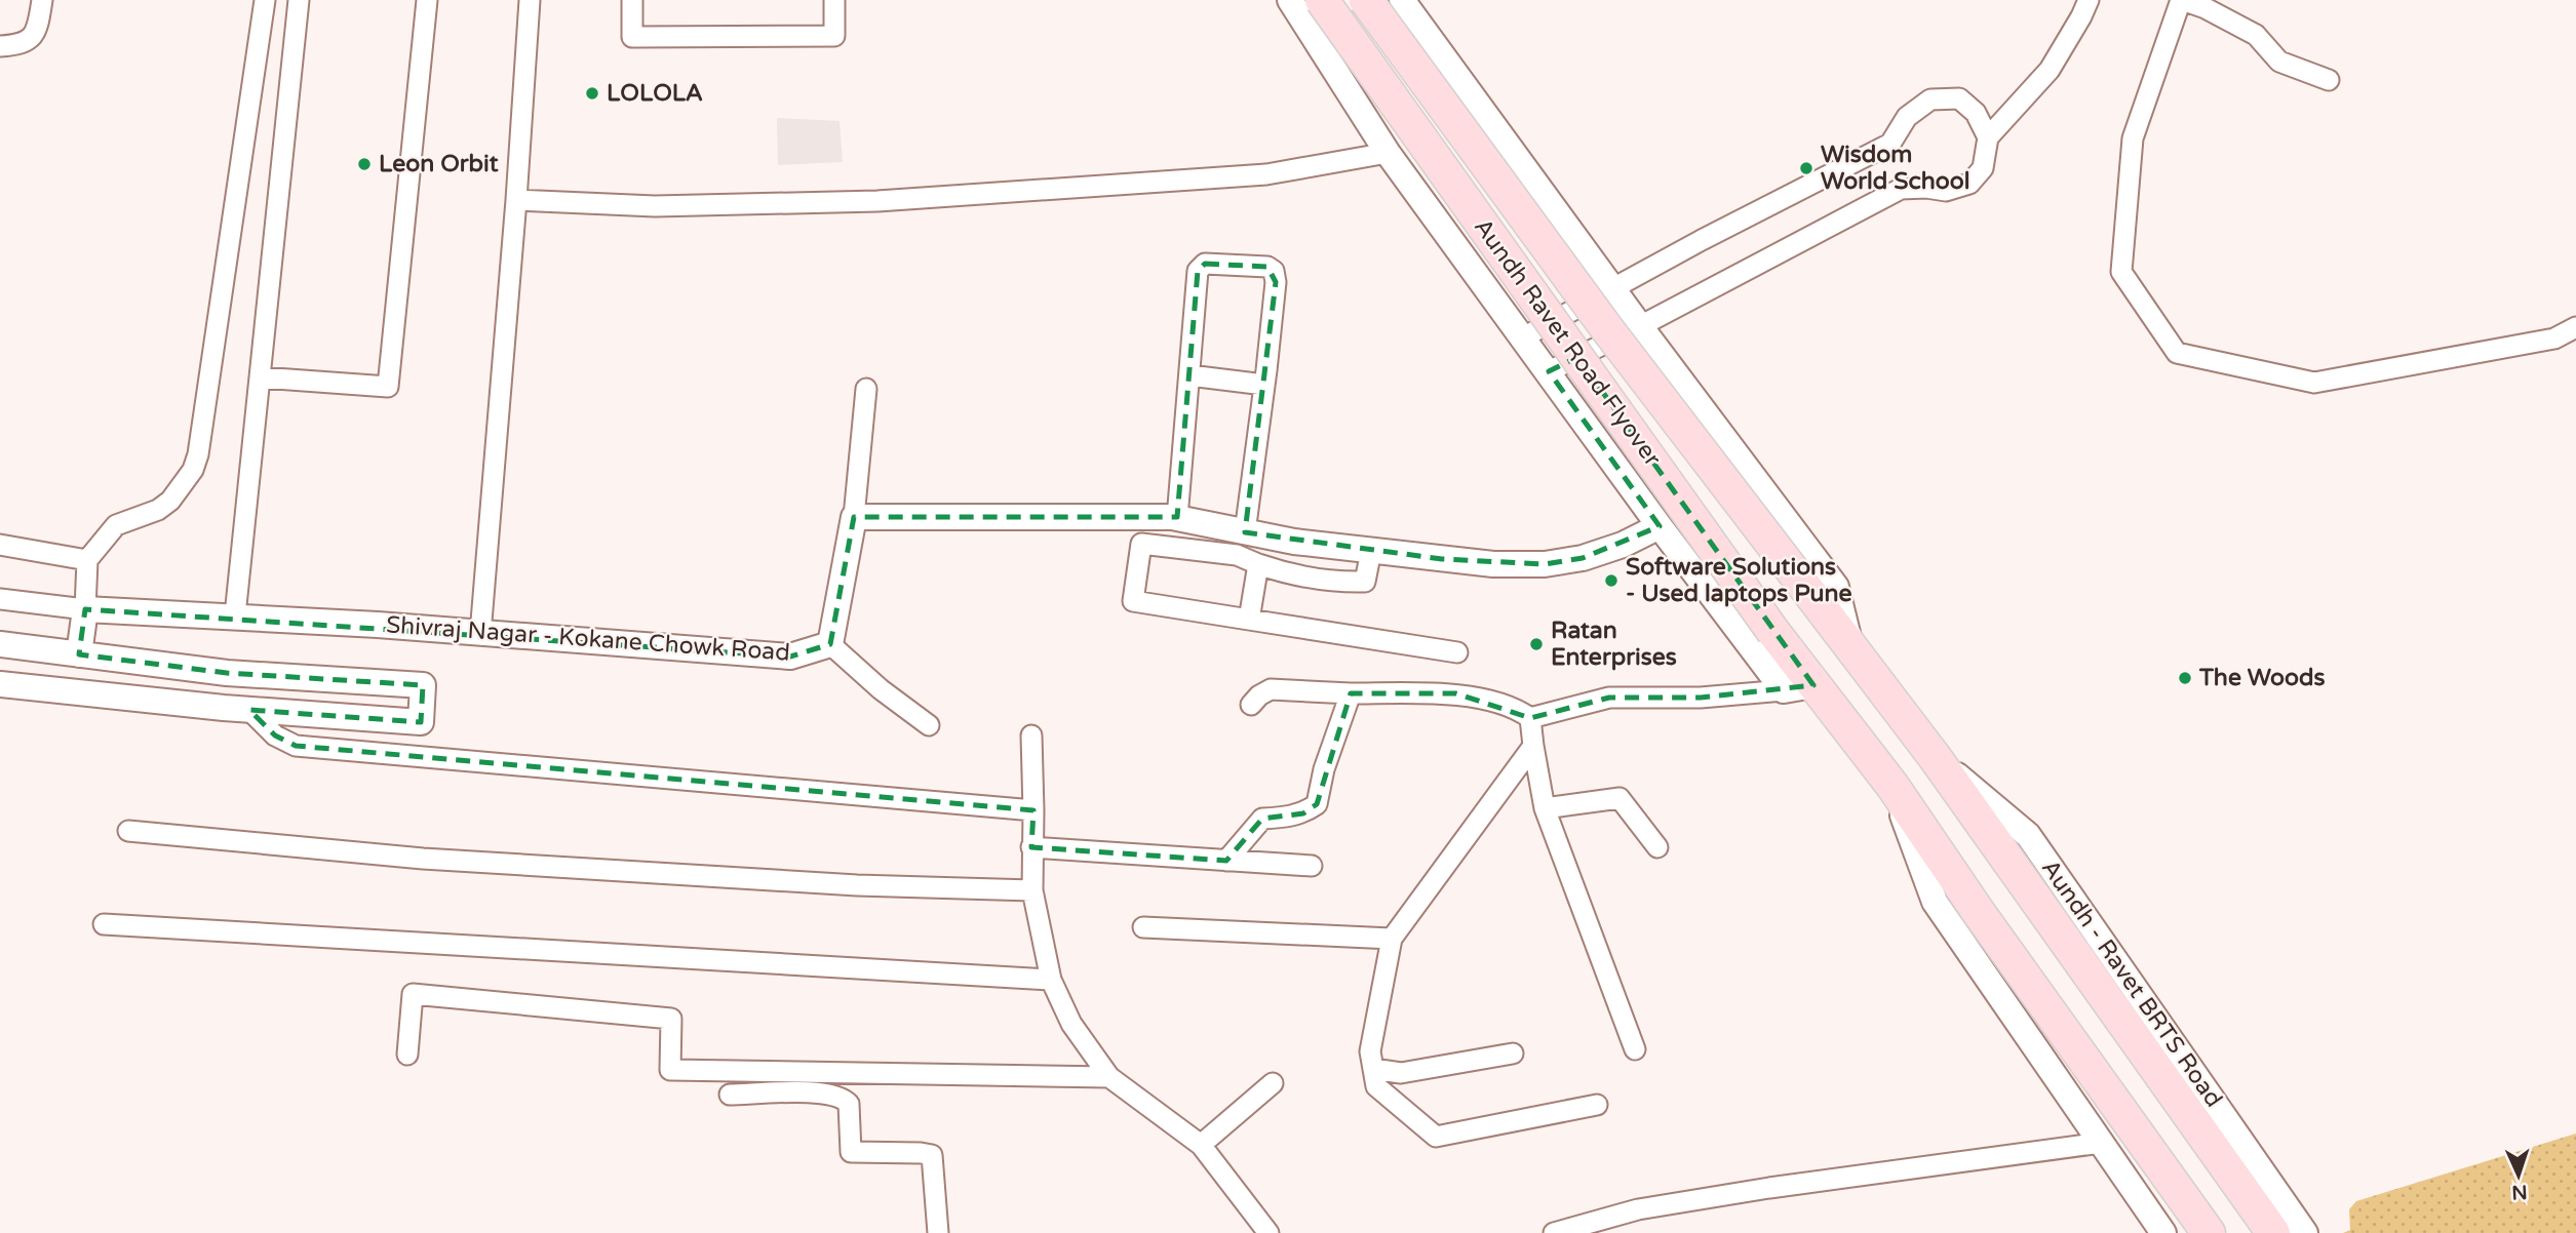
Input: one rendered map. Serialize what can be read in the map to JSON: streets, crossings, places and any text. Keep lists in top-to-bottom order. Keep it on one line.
{"streets":{"main road":["Aundh Ravet Road Flyover"],"street":["Shivraj Nagar - Kokane Chowk Road","Aundh - Ravet BRTS Road"]},"crossings":[["Aundh Ravet Road Flyover","Aundh - Ravet BRTS Road"]],"places":["LOLOLA","Leon Orbit","Wisdom World School","Software Solutions - Used laptops Pune","Ratan Enterprises","The Woods"],"north":"bottom"}
